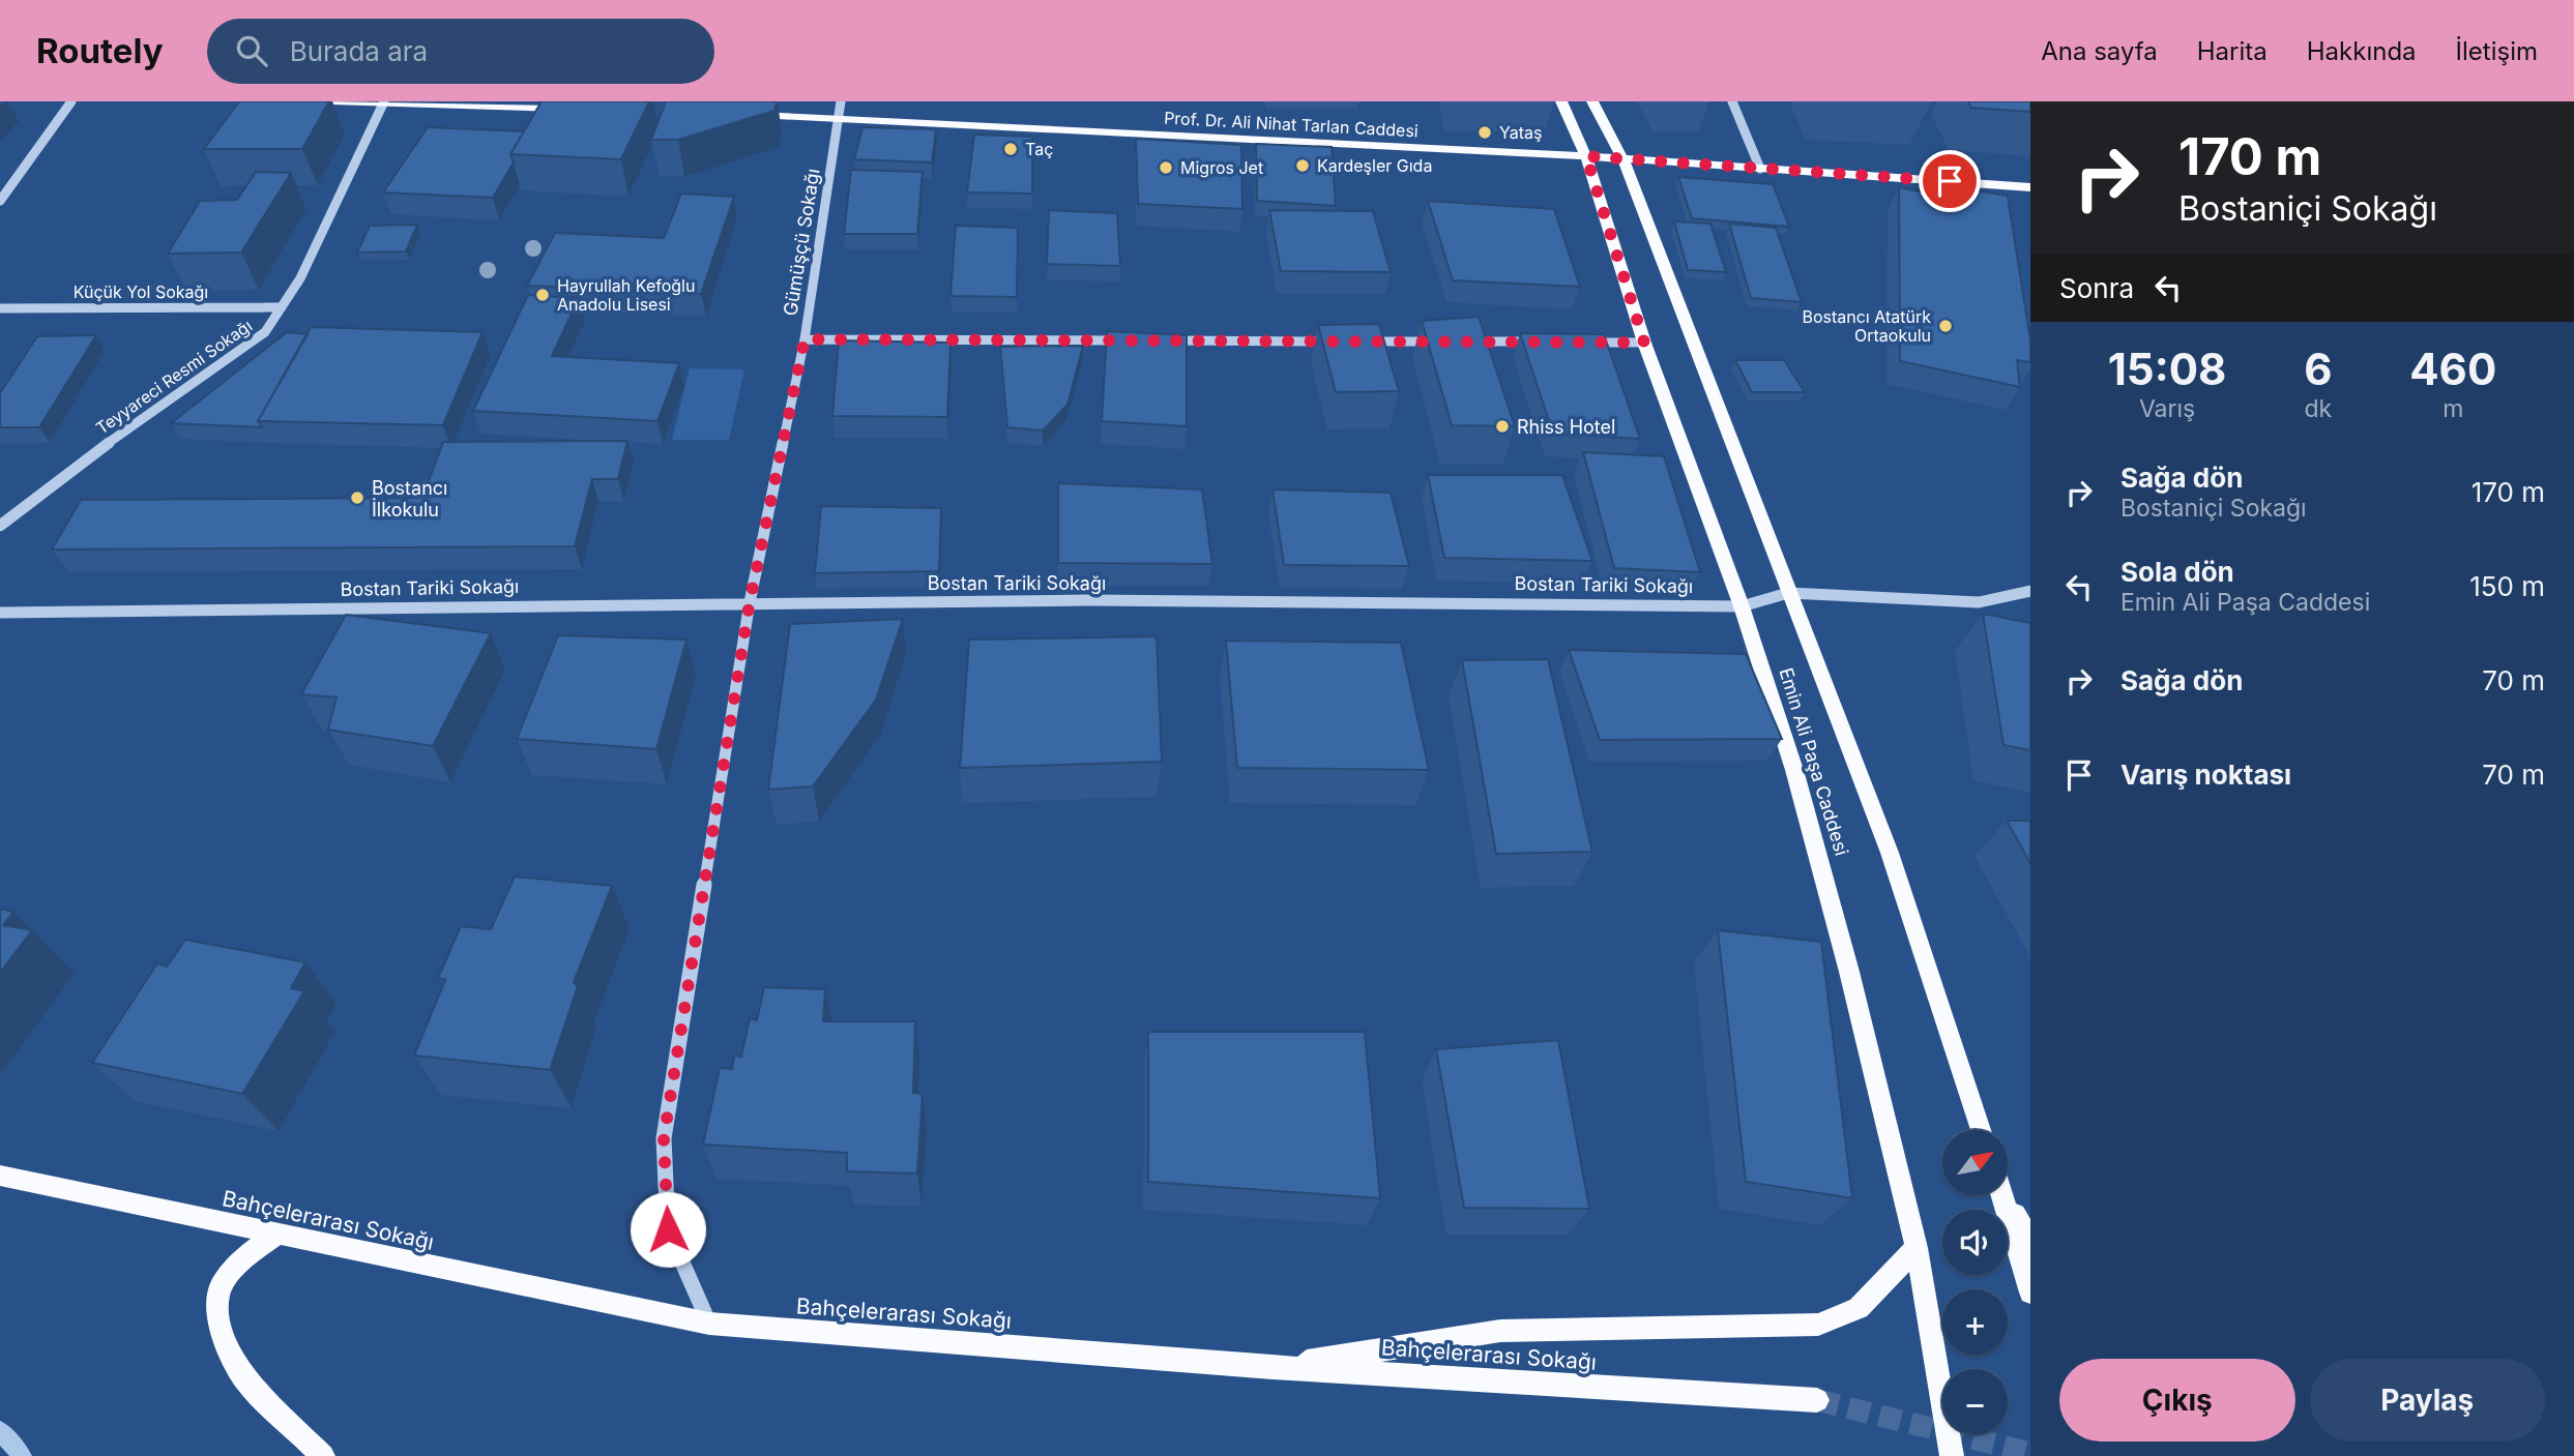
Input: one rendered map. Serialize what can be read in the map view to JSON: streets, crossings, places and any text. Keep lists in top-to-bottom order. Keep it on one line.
{"streets":{"main road":["Prof. Dr. Ali Nihat Tarlan Caddesi","Emin Ali Paşa Caddesi","Bahçelerarası Sokağı"],"street":["Gümüşçü Sokağı","Küçük Yol Sokağı","Teyyareci Resmi Sokağı","Bostan Tariki Sokağı"]},"crossings":[["Prof. Dr. Ali Nihat Tarlan Caddesi","Gümüşçü Sokağı"],["Prof. Dr. Ali Nihat Tarlan Caddesi","Emin Ali Paşa Caddesi"],["Gümüşçü Sokağı","Bostan Tariki Sokağı"],["Gümüşçü Sokağı","Bahçelerarası Sokağı"],["Küçük Yol Sokağı","Teyyareci Resmi Sokağı"],["Bostan Tariki Sokağı","Emin Ali Paşa Caddesi"]],"places":["Yataş","Taç","Kardeşler Gıda","Migros Jet","Hayrullah Kefoğlu Anadolu Lisesi","Bostancı Atatürk Ortaokulu","Rhiss Hotel","Bostancı İlkokulu"],"north":"top right","page":{"header":"Routely","search":"Burada ara","nav":["Ana sayfa","Harita","Hakkında","İletişim"],"turn":["170 m","Bostaniçi Sokağı"],"then":"Sonra","eta":["15:08","Varış","6","dk","460","m"],"list":[{"name":"Sağa dön","note":"Bostaniçi Sokağı","value":"170 m"},{"name":"Sola dön","note":"Emin Ali Paşa Caddesi","value":"150 m"},{"name":"Sağa dön","value":"70 m"},{"name":"Varış noktası","value":"70 m"}],"map_buttons":["+","−"],"buttons":["Çıkış","Paylaş"]}}
